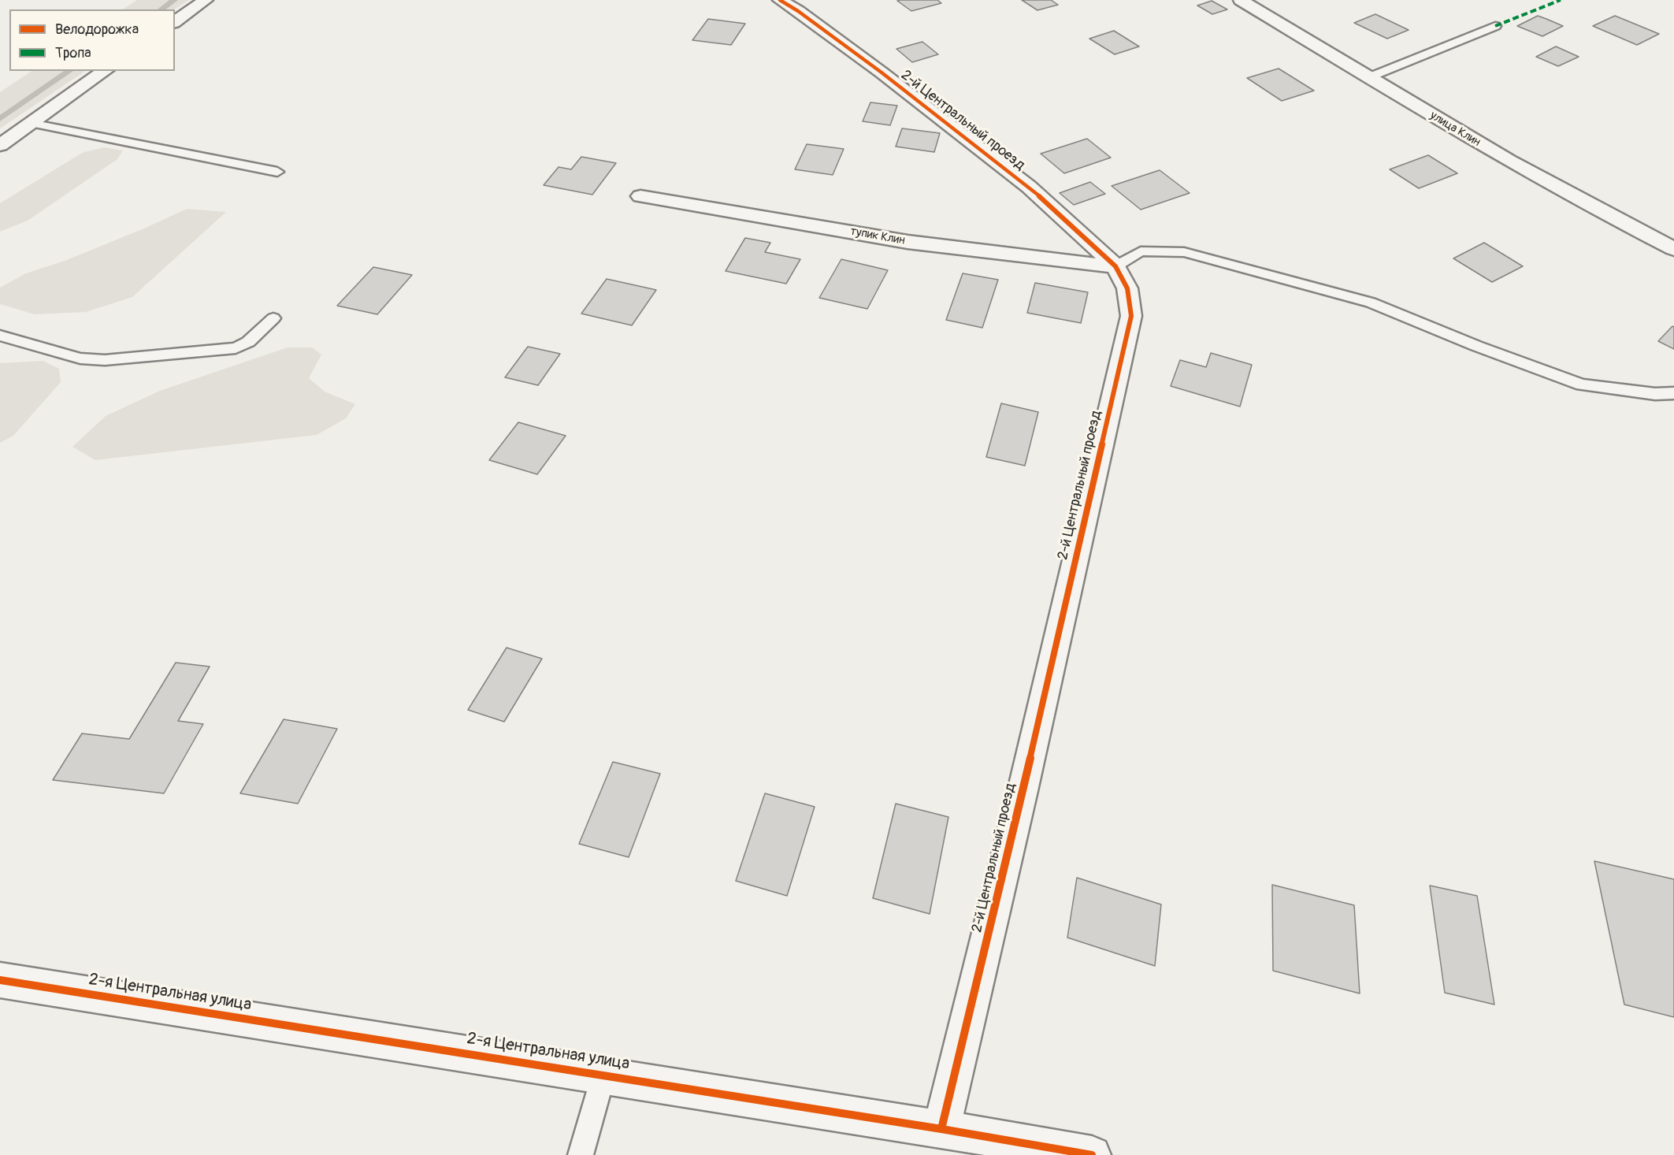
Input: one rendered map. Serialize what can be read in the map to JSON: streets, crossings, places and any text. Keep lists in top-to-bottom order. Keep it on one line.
{"streets":{"street":["2-й Центральный проезд","улица Клин","тупик Клин","2-я Центральная улица"]},"crossings":[["2-й Центральный проезд","тупик Клин"],["2-й Центральный проезд","2-я Центральная улица"]],"legend":["Велодорожка","Тропа"]}
